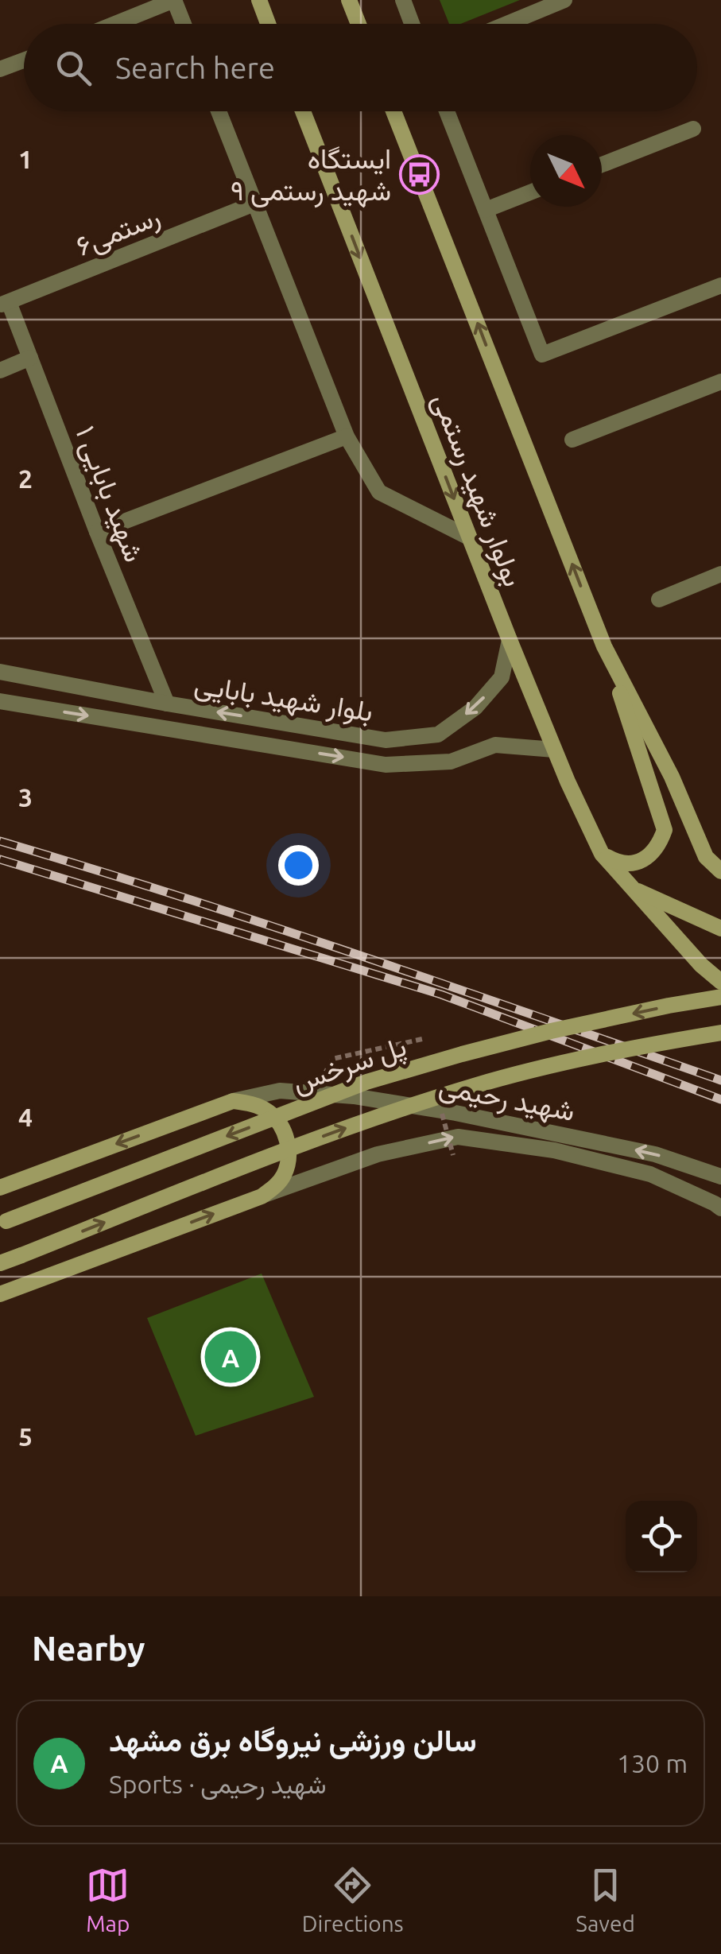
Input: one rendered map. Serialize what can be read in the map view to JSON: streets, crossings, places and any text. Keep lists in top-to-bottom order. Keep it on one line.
{"streets":{"main road":["بولوار شهید رستمی","پل سرخس"],"street":["رستمی۶","شهید بابایی ۱","بلوار شهید بابایی","شهید رحیمی"]},"crossings":[["رستمی۶","شهید بابایی ۱"],["بولوار شهید رستمی","بلوار شهید بابایی"],["شهید بابایی ۱","بلوار شهید بابایی"]],"places":{"bus stop":["ایستگاه شهید رستمی ۹"]},"north":"bottom right","page":{"search":"Search here","pins":"A","heading":"Nearby","list":[{"mark":"A","name":"سالن ورزشی نیروگاه برق مشهد","note":"Sports · شهید رحیمی","value":"130 m"}],"nav":["Map","Directions","Saved"]},"grid":{"rows":["1","2","3","4","5"]}}
